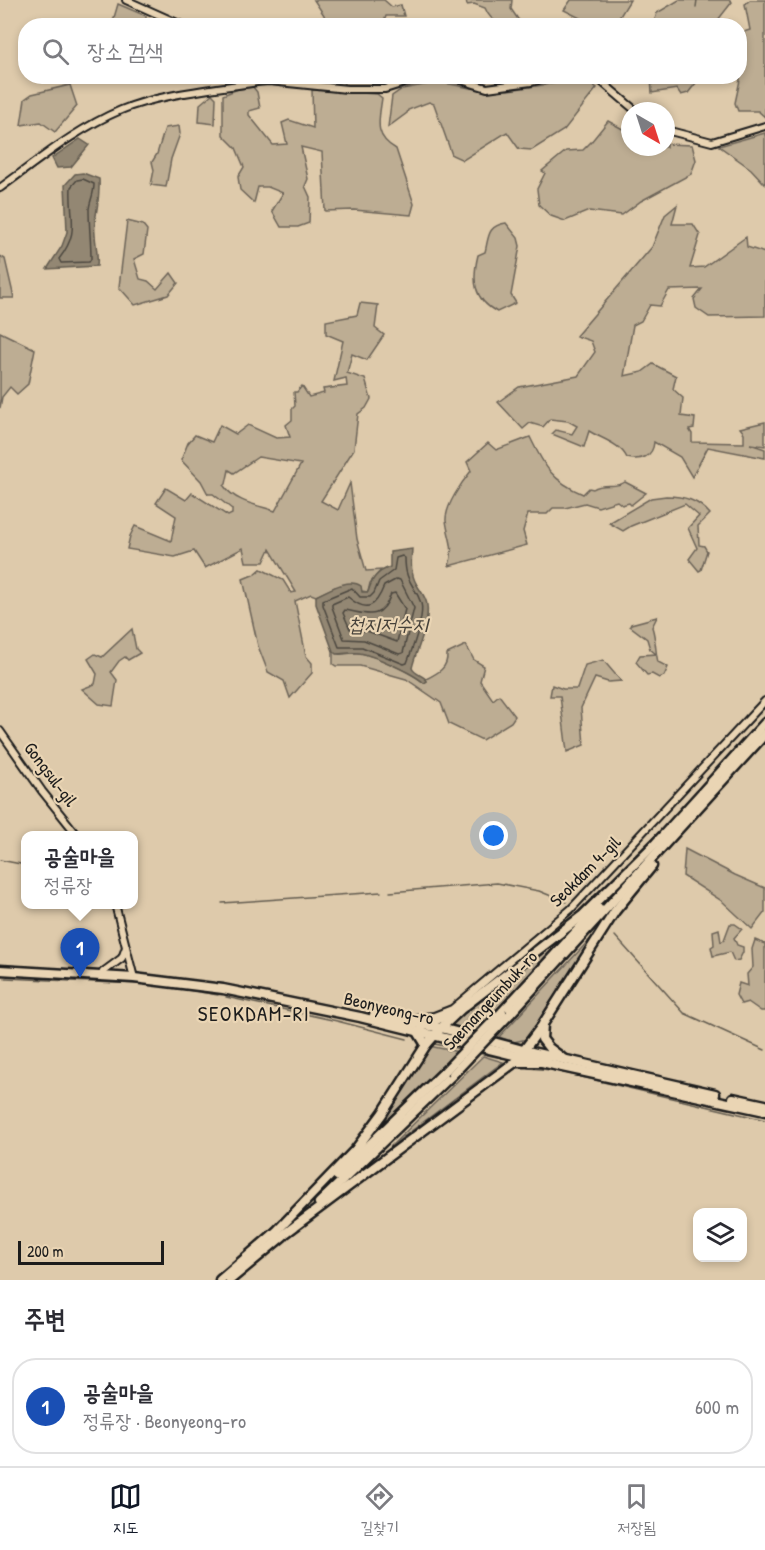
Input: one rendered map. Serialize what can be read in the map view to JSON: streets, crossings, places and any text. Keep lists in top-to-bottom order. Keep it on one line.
{"streets":{"main road":["Saemangeumbuk-ro","Beonyeong-ro"],"street":["Gongsul-gil","Seokdam 4-gil"]},"crossings":[["Seokdam 4-gil","Beonyeong-ro"]],"districts":["SEOKDAM-RI"],"water":["첩지저수지"],"scale_bar":"200 m","north":"bottom right","page":{"search":"장소 검색","popup":["공술마을","정류장"],"pins":"1","scale":"200 m","heading":"주변","list":[{"mark":"1","name":"공술마을","note":"정류장 · Beonyeong-ro","value":"600 m"}],"nav":["지도","길찾기","저장됨"]}}
